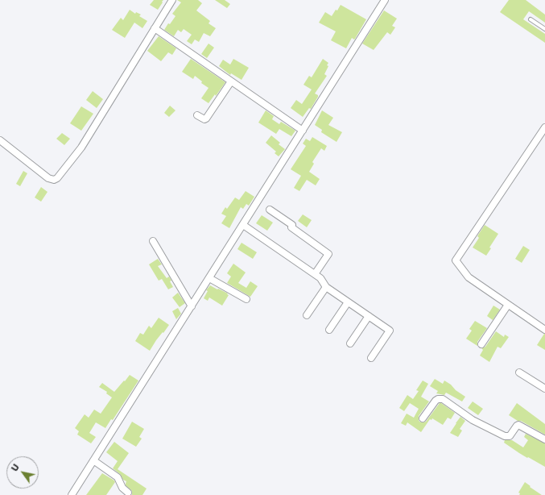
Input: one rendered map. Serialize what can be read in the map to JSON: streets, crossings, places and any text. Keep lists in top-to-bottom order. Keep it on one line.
{"north":"top left"}
